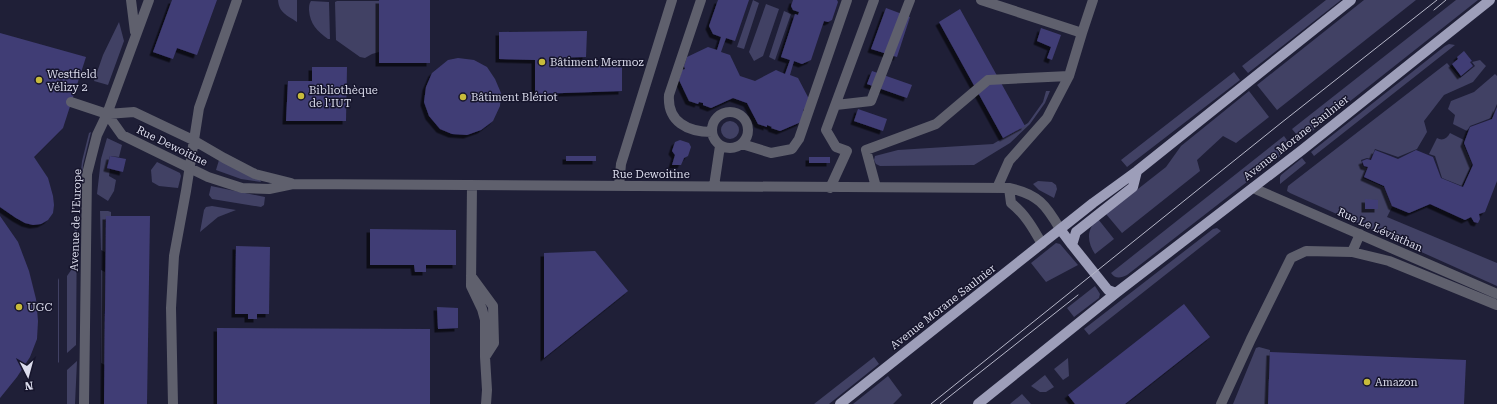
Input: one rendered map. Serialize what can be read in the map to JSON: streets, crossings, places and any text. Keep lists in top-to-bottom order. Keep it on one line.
{"streets":{"main road":["Avenue Morane Saulnier"],"street":["Rue Dewoitine","Avenue de l'Europe","Rue Le Léviathan"]},"crossings":[["Avenue Morane Saulnier","Rue Dewoitine"],["Avenue Morane Saulnier","Rue Le Léviathan"],["Rue Dewoitine","Avenue de l'Europe"]],"places":["Bâtiment Mermoz","Westfield Vélizy 2","Bibliothèque de l'IUT","Bâtiment Blériot","UGC","Amazon"],"north":"bottom"}
